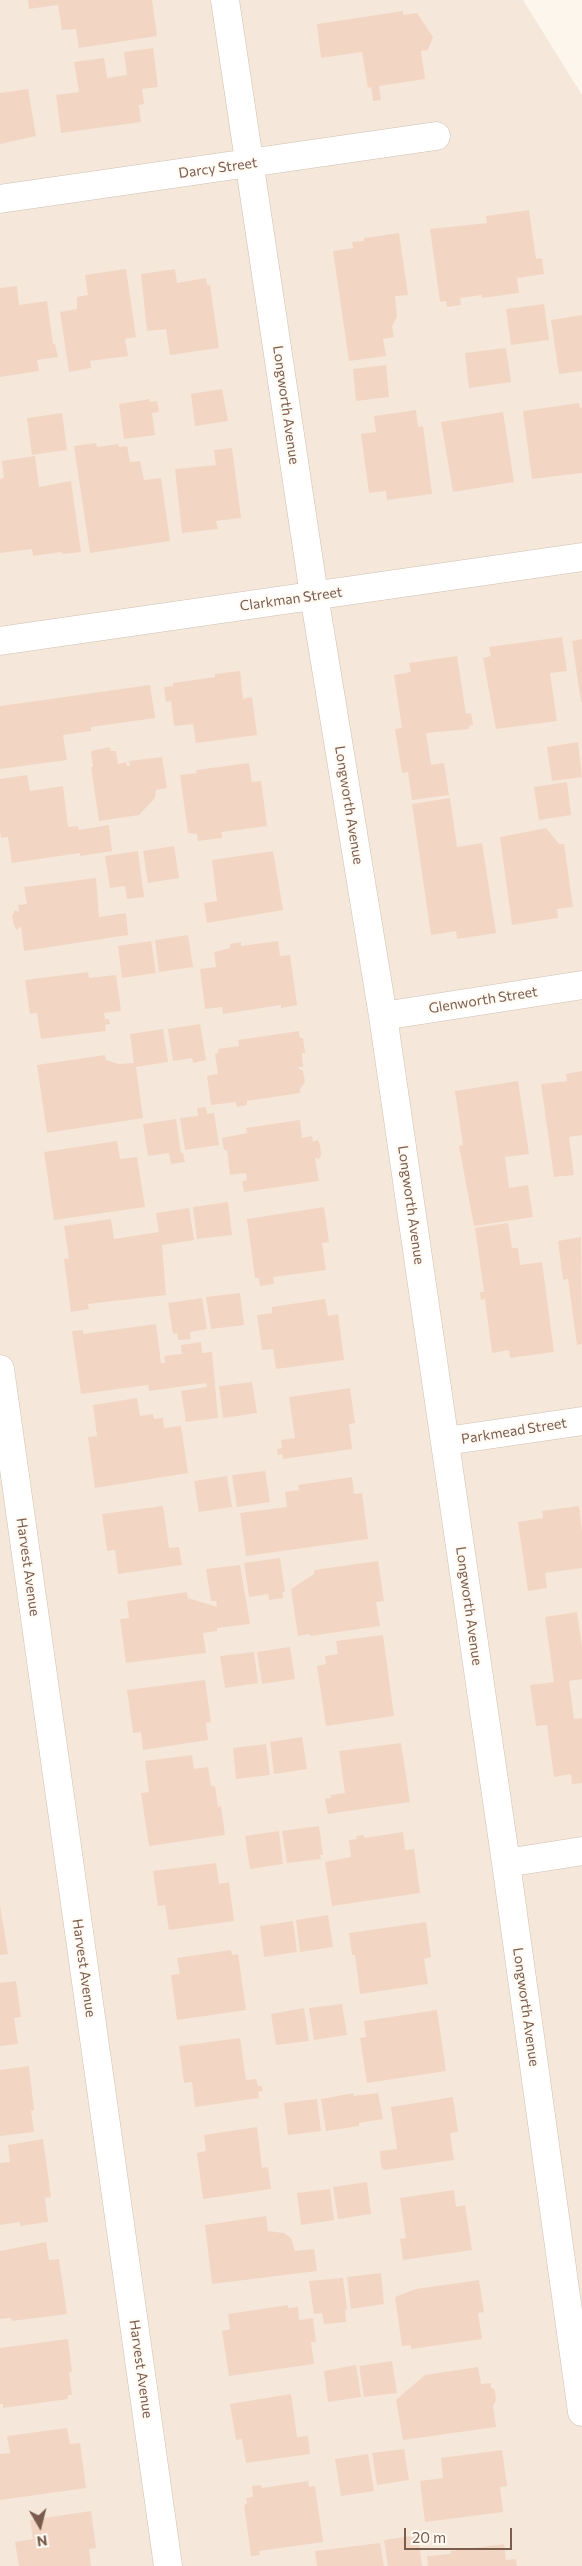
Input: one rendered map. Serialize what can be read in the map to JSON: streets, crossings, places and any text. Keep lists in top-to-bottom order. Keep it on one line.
{"streets":{"street":["Darcy Street","Longworth Avenue","Clarkman Street","Glenworth Street","Parkmead Street","Harvest Avenue"]},"crossings":[["Darcy Street","Longworth Avenue"],["Longworth Avenue","Clarkman Street"],["Longworth Avenue","Glenworth Street"],["Longworth Avenue","Parkmead Street"]],"scale_bar":"20 m","north":"bottom"}
